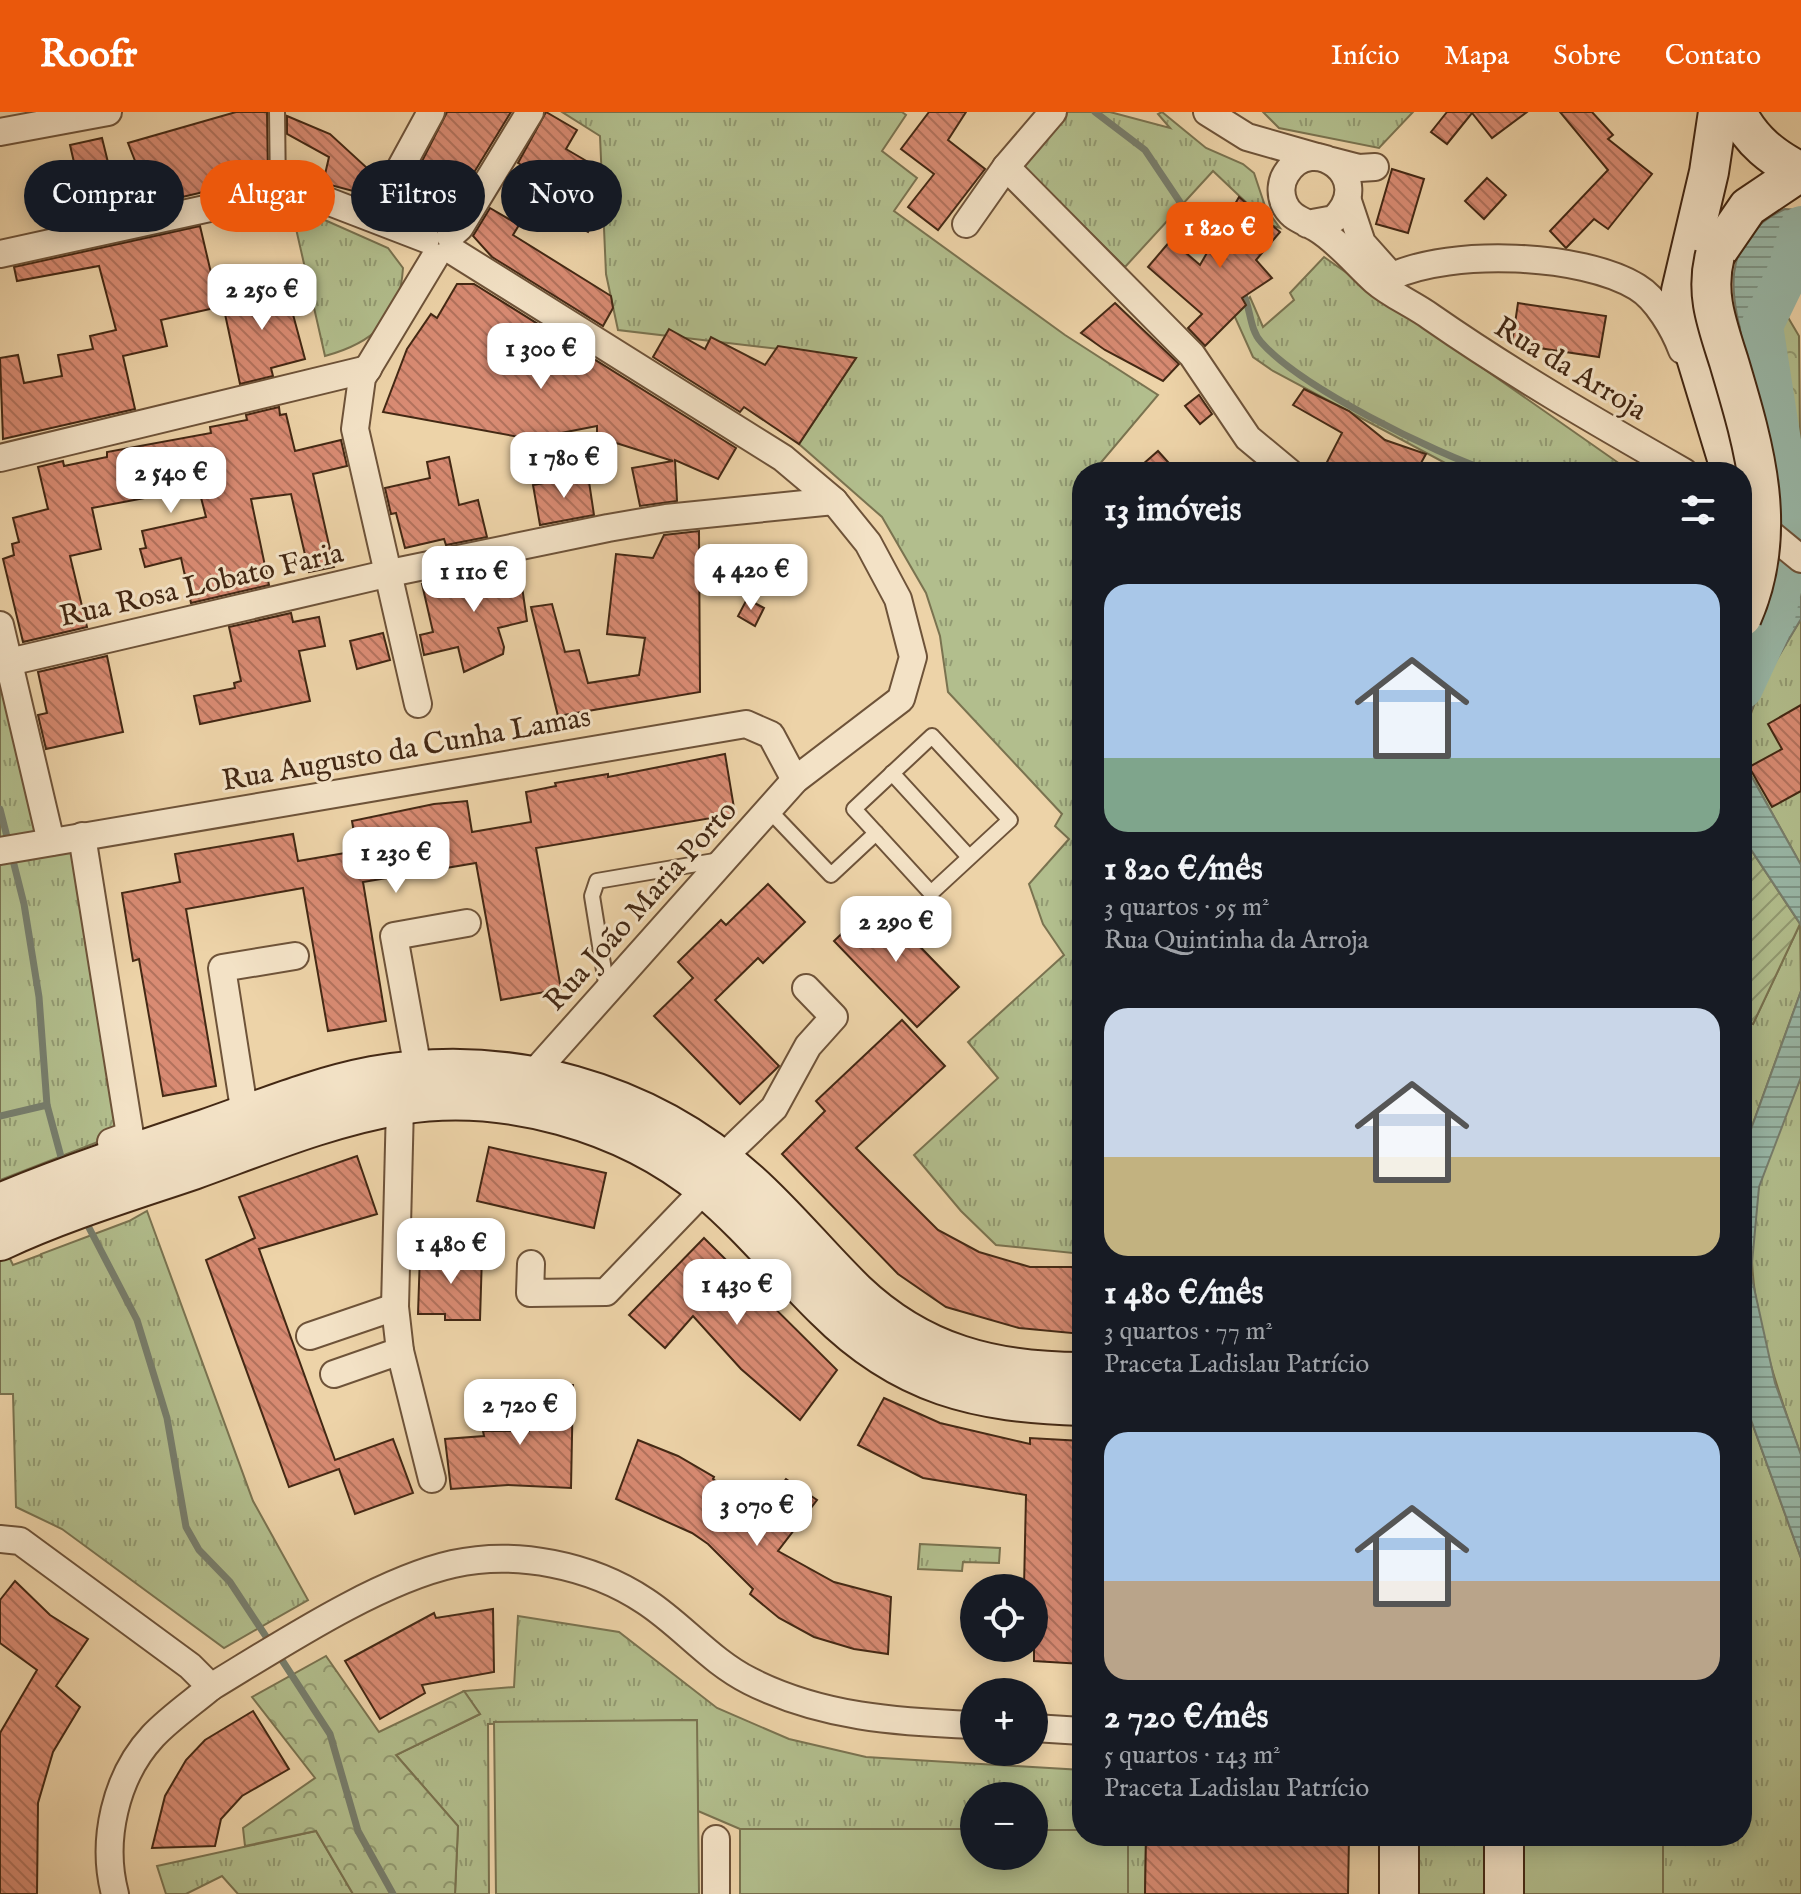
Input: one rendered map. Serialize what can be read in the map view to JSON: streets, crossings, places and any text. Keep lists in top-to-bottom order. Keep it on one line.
{"streets":{"street":["Rua da Arroja","Rua Rosa Lobato Faria","Rua Augusto da Cunha Lamas","Rua João Maria Porto"]},"crossings":[["Rua Rosa Lobato Faria","Rua João Maria Porto"],["Rua Augusto da Cunha Lamas","Rua João Maria Porto"]],"page":{"header":"Roofr","nav":["Início","Mapa","Sobre","Contato"],"chip":["Comprar","Alugar","Filtros","Novo"],"price":["1 820 €","2 250 €","1 300 €","1 780 €","2 540 €","4 420 €","1 110 €","1 230 €","2 290 €","1 480 €","1 430 €","2 720 €","3 070 €"],"heading":"13 imóveis","list":[{"name":"1 820 €/mês","note":"3 quartos · 95 m² · Rua Quintinha da Arroja"},{"name":"1 480 €/mês","note":"3 quartos · 77 m² · Praceta Ladislau Patrício"},{"name":"2 720 €/mês","note":"5 quartos · 143 m² · Praceta Ladislau Patrício"}],"map_buttons":["+","−"]}}
